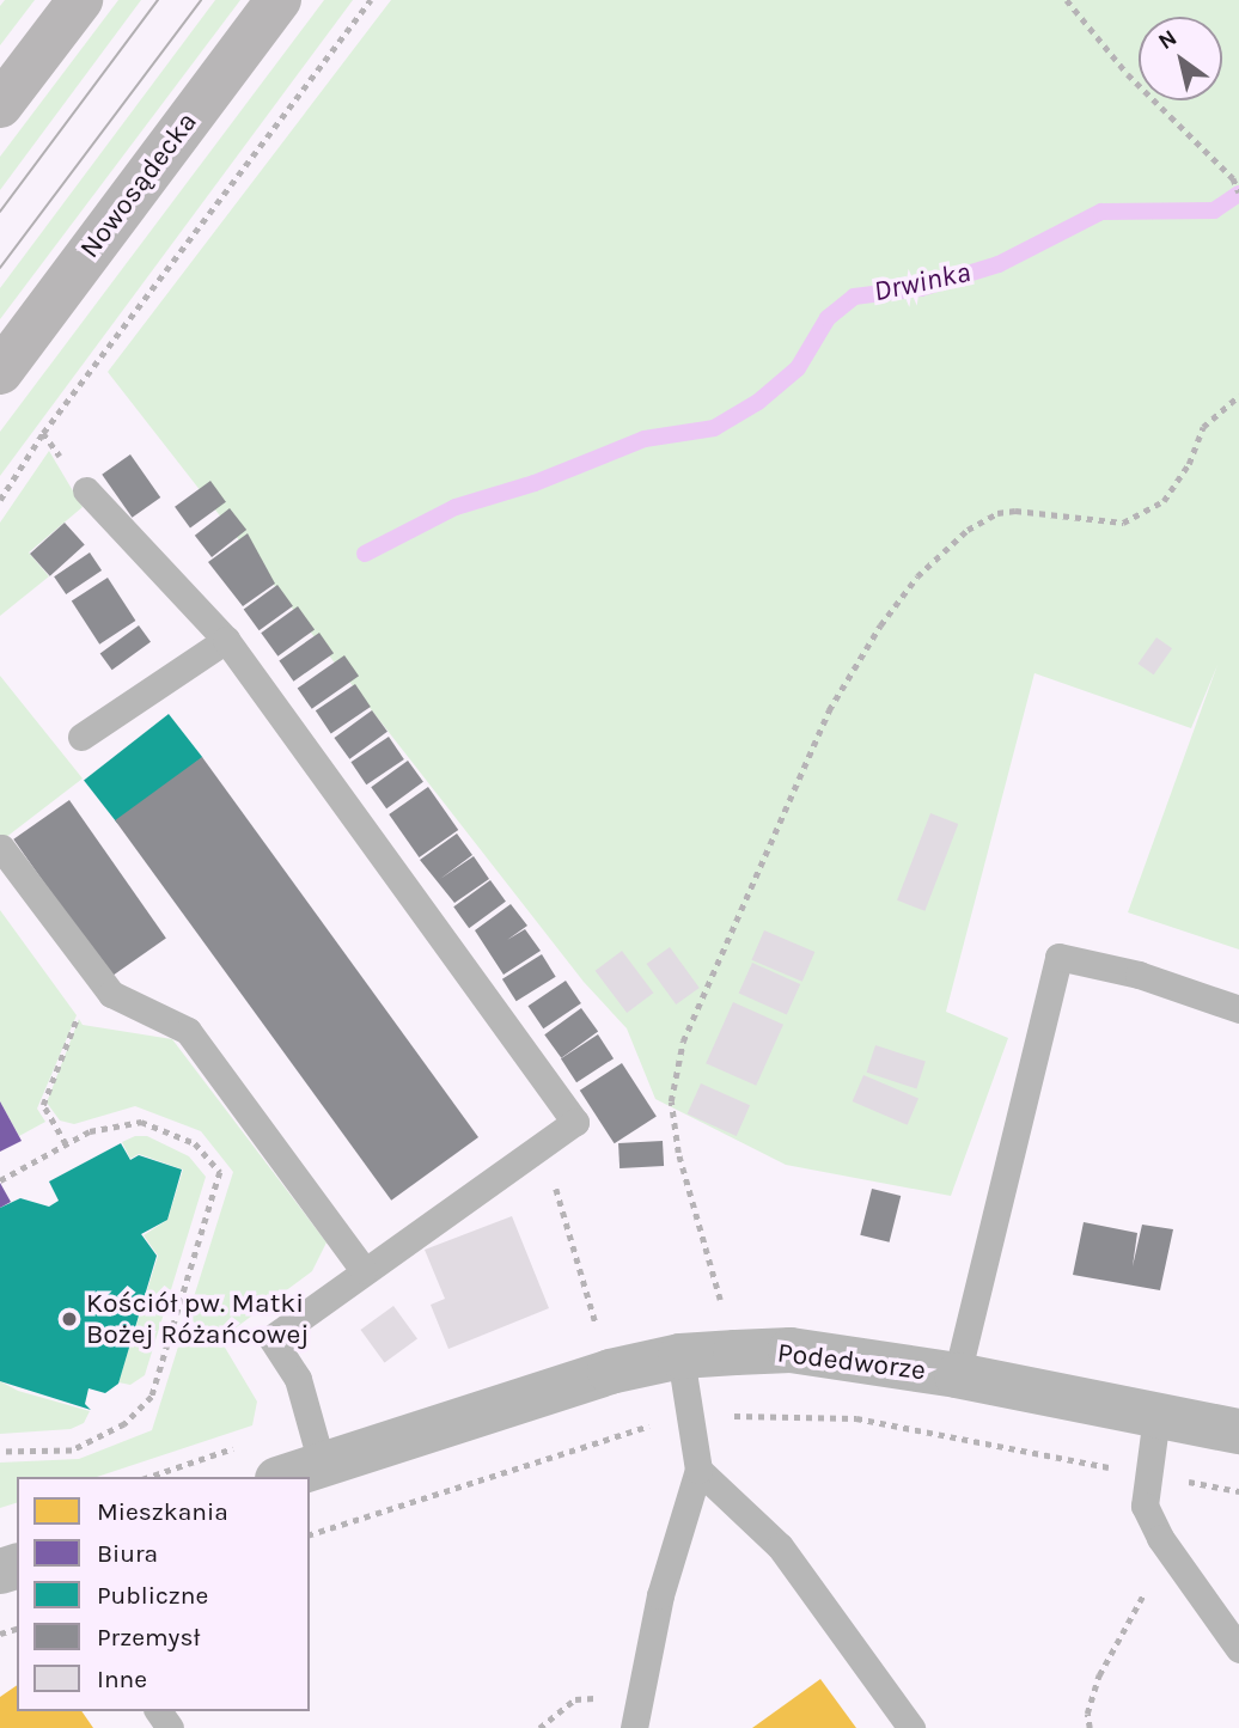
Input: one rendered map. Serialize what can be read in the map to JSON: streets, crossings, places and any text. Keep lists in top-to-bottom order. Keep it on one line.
{"streets":{"main road":["Nowosądecka"],"street":["Podedworze"]},"water":["Drwinka"],"places":["Kościół pw. Matki Bożej Różańcowej"],"legend":["Mieszkania","Biura","Publiczne","Przemysł","Inne"],"north":"top left"}
